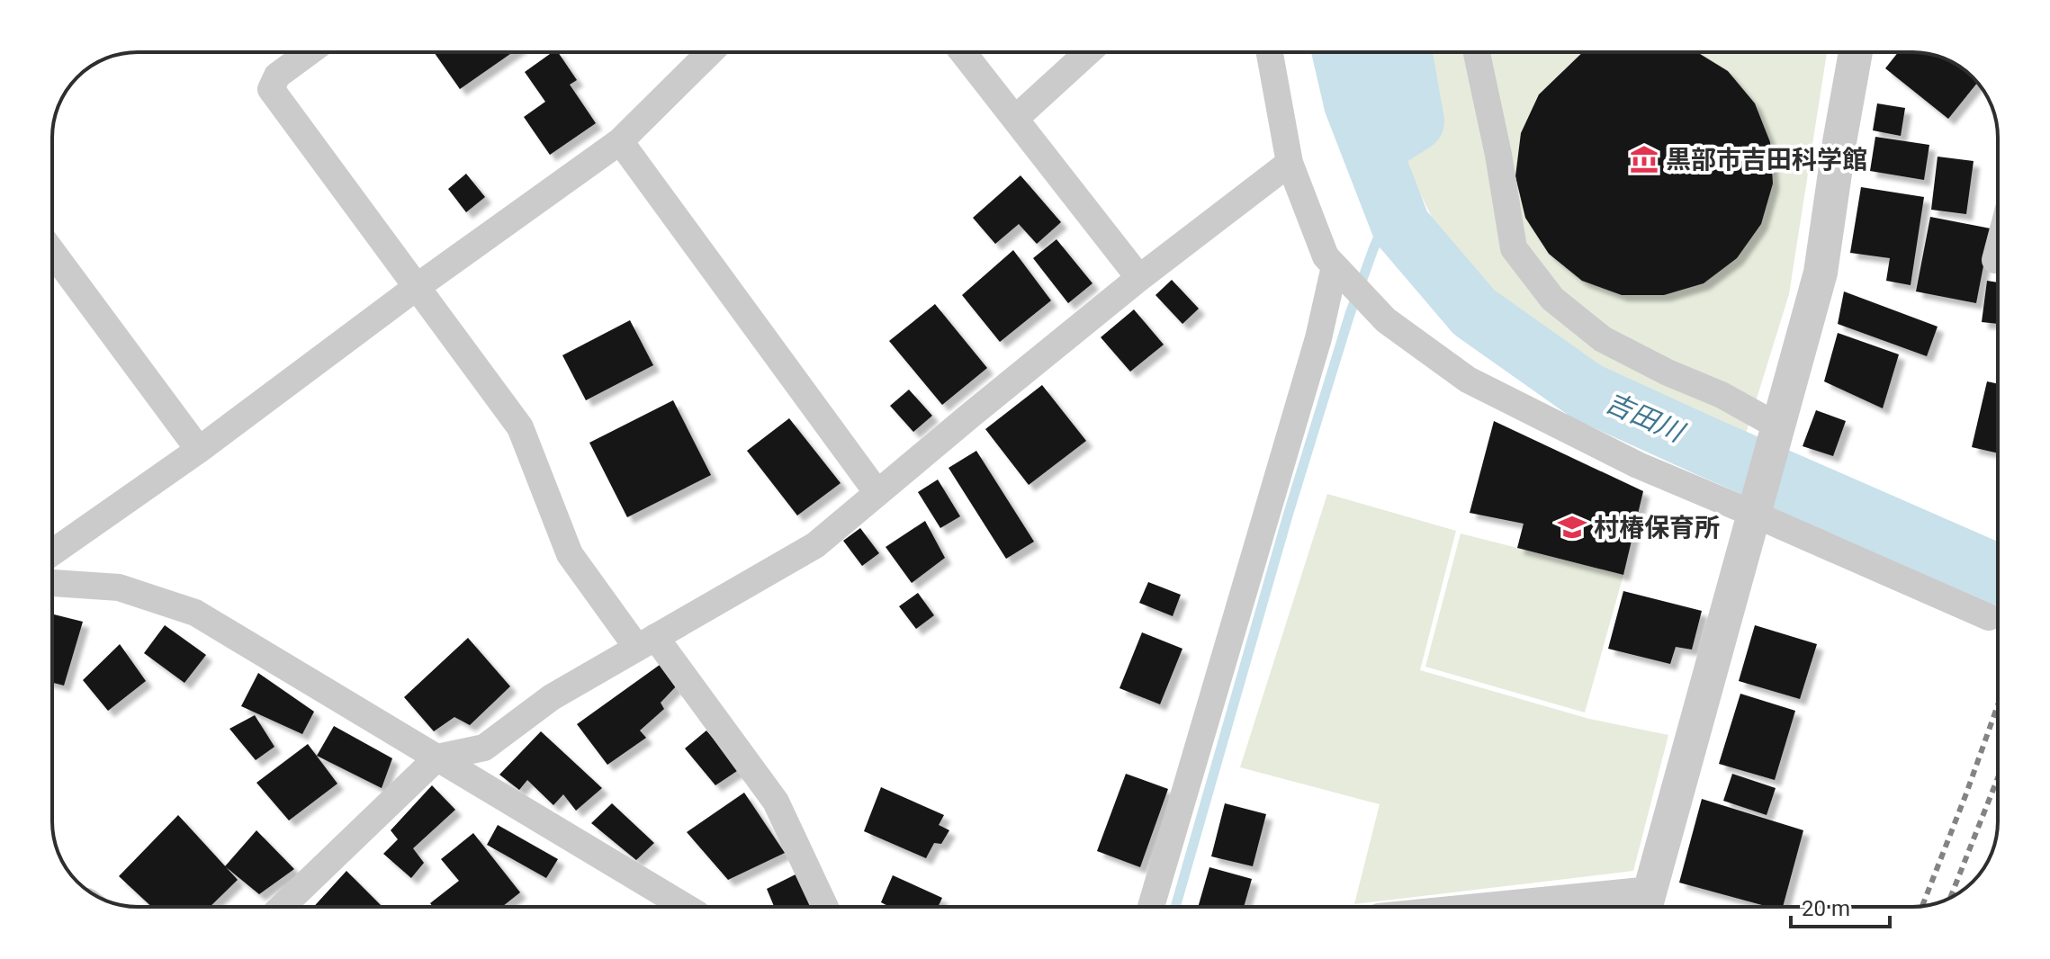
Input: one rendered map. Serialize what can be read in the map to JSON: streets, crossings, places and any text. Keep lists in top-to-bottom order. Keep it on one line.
{"water":["吉田川"],"places":{"museum":["黒部市吉田科学館"],"school or university":["村椿保育所"]},"scale_bar":"20 m"}
